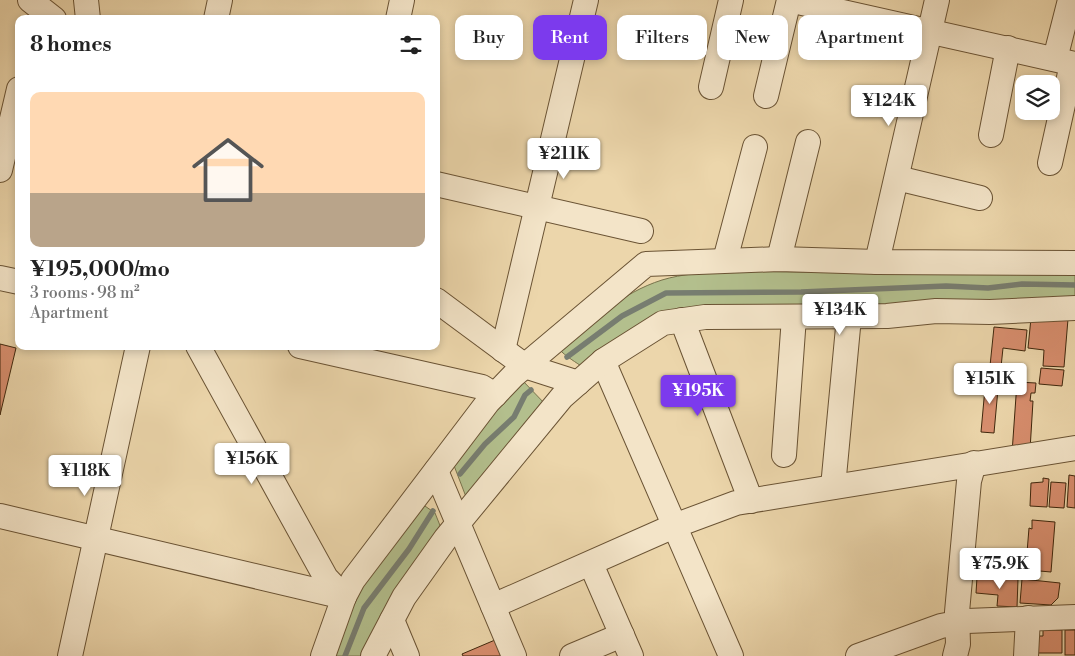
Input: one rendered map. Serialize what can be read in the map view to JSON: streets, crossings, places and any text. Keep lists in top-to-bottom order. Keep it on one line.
{"page":{"chip":["Buy","Rent","Filters","New","Apartment"],"heading":"8 homes","list":[{"name":"¥195,000/mo","note":"3 rooms · 98 m² · Apartment"}],"price":["¥124K","¥211K","¥134K","¥151K","¥195K","¥156K","¥118K","¥75.9K"]}}
